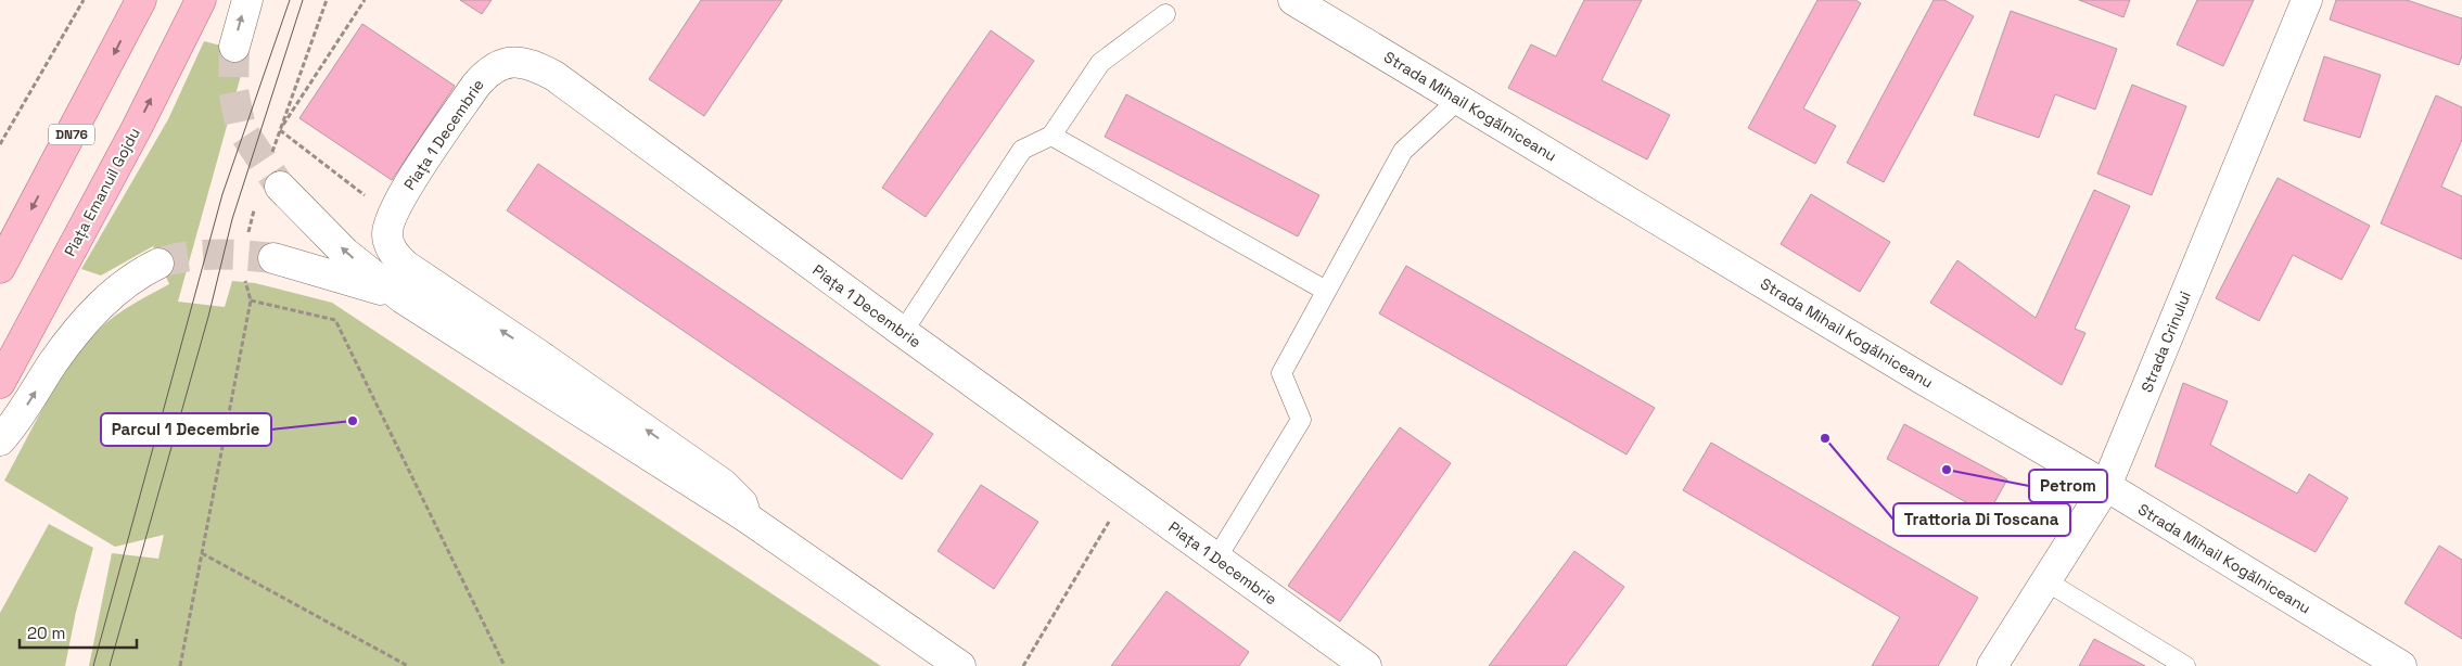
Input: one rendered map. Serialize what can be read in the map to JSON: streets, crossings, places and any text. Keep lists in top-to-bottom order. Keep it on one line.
{"streets":{"main road":["DN76","Piața Emanuil Gojdu"],"street":["Strada Mihail Kogălniceanu","Piața 1 Decembrie","Strada Crinului"]},"crossings":[["Strada Mihail Kogălniceanu","Strada Crinului"]],"places":["Parcul 1 Decembrie","Trattoria Di Toscana","Petrom"],"scale_bar":"20 m"}
